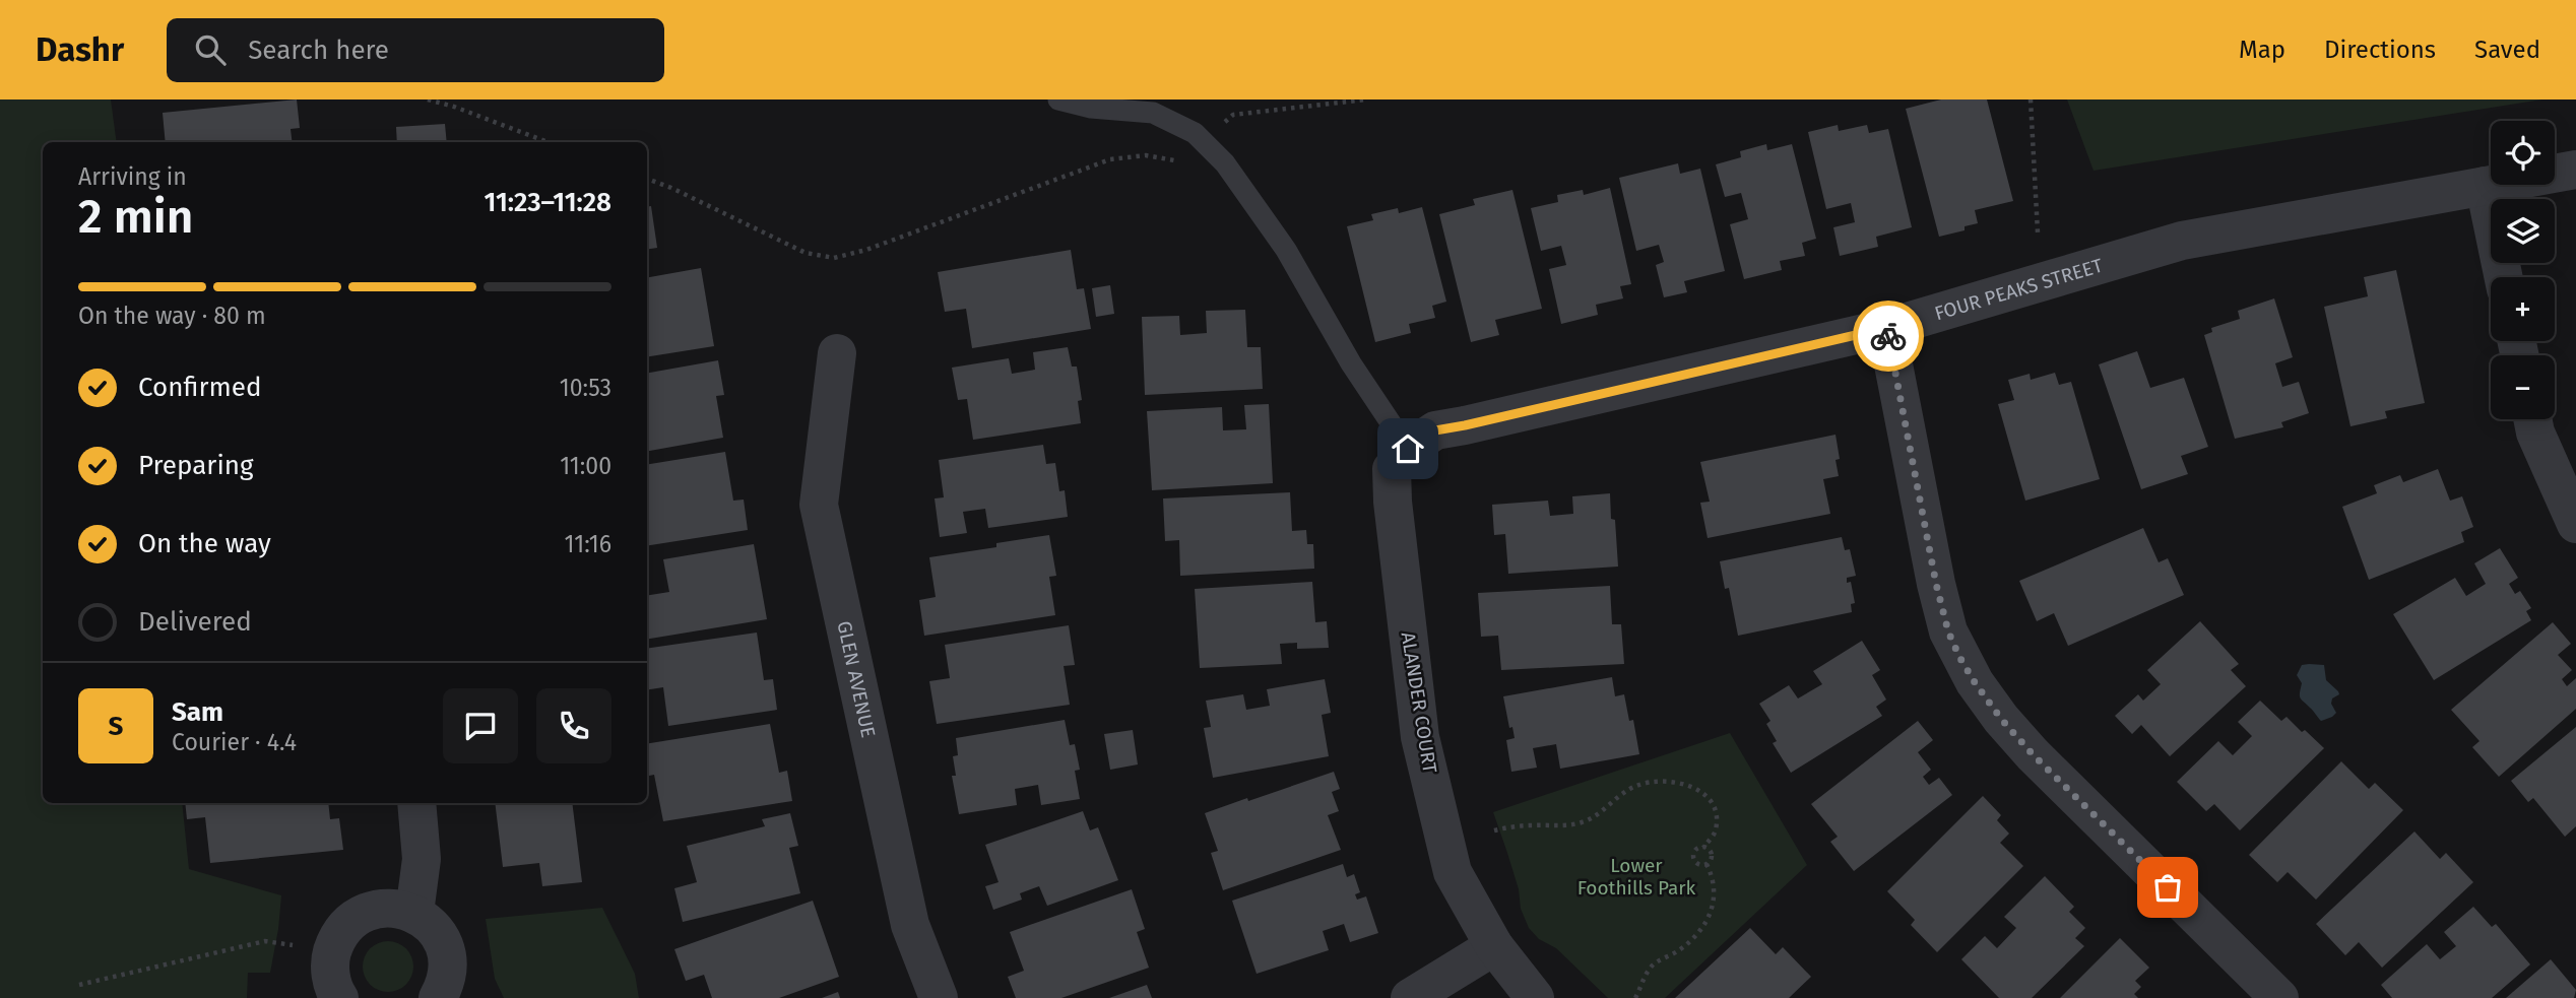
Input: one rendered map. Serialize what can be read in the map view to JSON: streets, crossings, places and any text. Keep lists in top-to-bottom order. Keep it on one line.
{"streets":{"street":["FOUR PEAKS STREET","GLEN AVENUE","ALANDER COURT"]},"crossings":[["FOUR PEAKS STREET","ALANDER COURT"]],"parks":["Lower Foothills Park"],"page":{"header":"Dashr","search":"Search here","nav":["Map","Directions","Saved"],"map_buttons":["+","−"],"heading":["2 min","Arriving in","11:23–11:28"],"panel":["Sam","Courier · 4.4"],"bar":"On the way · 80 m","list":[["Confirmed","10:53"],["Preparing","11:00"],["On the way","11:16"],"Delivered"],"round":"S"}}
